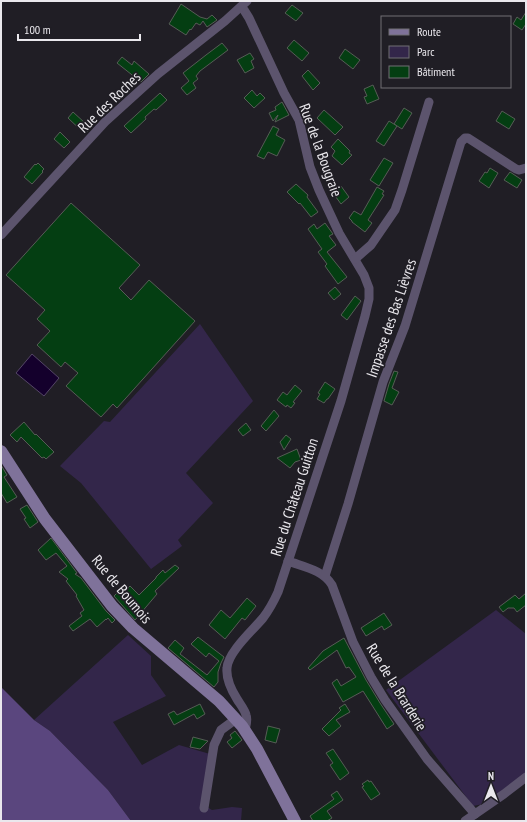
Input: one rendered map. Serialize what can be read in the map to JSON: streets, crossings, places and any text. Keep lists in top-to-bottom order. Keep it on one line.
{"streets":{"street":["Rue des Roches","Rue de la Bougraie","Impasse des Bas Lièvres","Rue du Château Guitton","Rue de Boumois","Rue de la Brarderie"]},"crossings":[["Rue des Roches","Rue de la Bougraie"],["Rue de la Bougraie","Rue du Château Guitton"],["Impasse des Bas Lièvres","Rue de la Brarderie"],["Rue du Château Guitton","Rue de Boumois"]],"legend":["Route","Parc","Bâtiment"],"scale_bar":"100 m","north":"top"}
